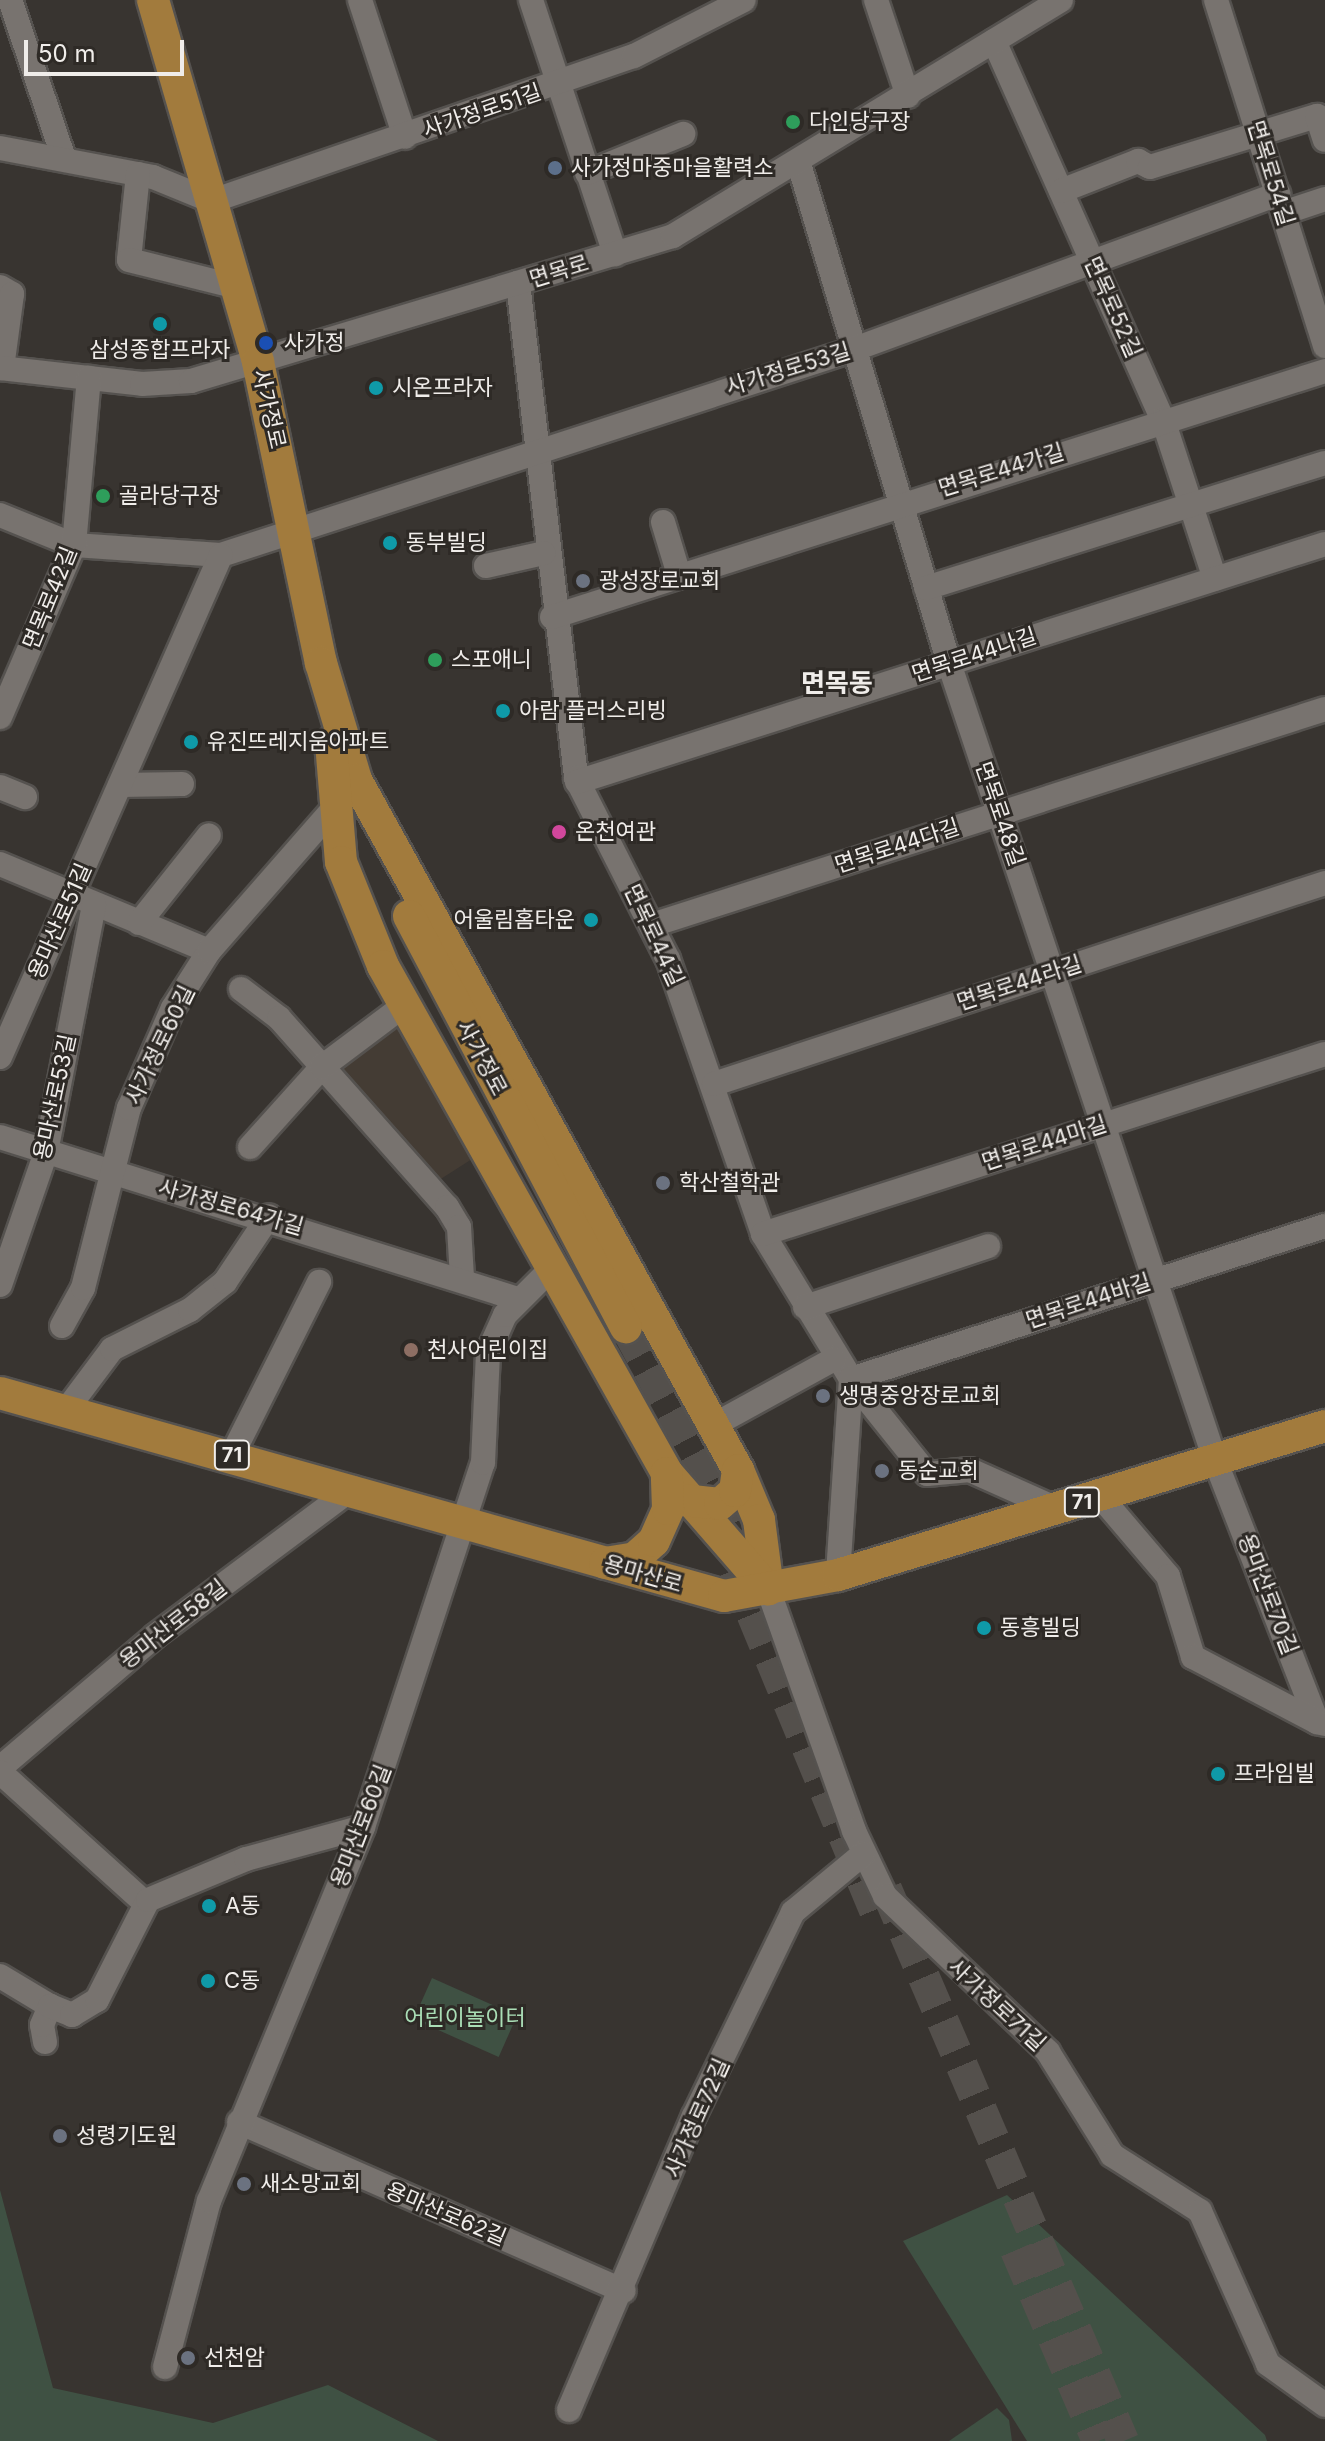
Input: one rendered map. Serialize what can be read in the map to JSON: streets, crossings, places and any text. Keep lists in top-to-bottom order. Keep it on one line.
{"streets":{"main road":["사가정로","71","용마산로"],"street":["사가정로51길","면목로54길","면목로","면목로52길","사가정로53길","면목로44가길","면목로42길","면목로44나길","면목로48길","면목로44다길","용마산로51길","면목로44길","면목로44라길","사가정로60길","용마산로53길","면목로44마길","사가정로64가길","면목로44바길","용마산로70길","용마산로58길","용마산로60길","사가정로71길","사가정로72길","용마산로62길"]},"crossings":[["사가정로51길","사가정로"],["면목로54길","사가정로53길"],["면목로","면목로52길"],["면목로","사가정로"],["면목로","면목로42길"],["면목로","면목로48길"],["면목로","면목로44길"],["면목로52길","사가정로53길"],["면목로52길","면목로44가길"],["면목로52길","면목로44나길"],["사가정로53길","사가정로"],["사가정로53길","면목로42길"],["사가정로53길","면목로48길"],["사가정로53길","용마산로51길"],["사가정로53길","면목로44길"],["사가정로","사가정로60길"],["면목로44가길","면목로48길"],["면목로44가길","면목로44길"],["면목로44나길","면목로48길"],["면목로44나길","면목로44길"],["면목로48길","면목로44다길"],["면목로48길","면목로44라길"],["면목로48길","면목로44마길"],["면목로48길","면목로44바길"],["면목로48길","용마산로"],["면목로48길","용마산로70길"],["면목로44다길","면목로44길"],["용마산로51길","용마산로53길"],["면목로44길","면목로44라길"],["면목로44길","면목로44마길"],["면목로44길","면목로44바길"],["사가정로60길","사가정로64가길"],["용마산로53길","사가정로64가길"],["사가정로64가길","용마산로60길"],["용마산로","용마산로70길"],["용마산로","용마산로58길"],["용마산로","용마산로60길"],["용마산로","사가정로71길"],["용마산로60길","용마산로62길"],["사가정로71길","사가정로72길"],["사가정로72길","용마산로62길"]],"districts":["면목동"],"parks":["어린이놀이터"],"places":["다인당구장","사가정마중마을활력소","삼성종합프라자","사가정","시온프라자","골라당구장","동부빌딩","광성장로교회","스포애니","아람 플러스리빙","유진뜨레지움아파트","온천여관","어울림홈타운","학산철학관","천사어린이집","생명중앙장로교회","동순교회","동흥빌딩","프라임빌","A동","C동","성령기도원","새소망교회","선천암"],"scale_bar":"50 m"}
